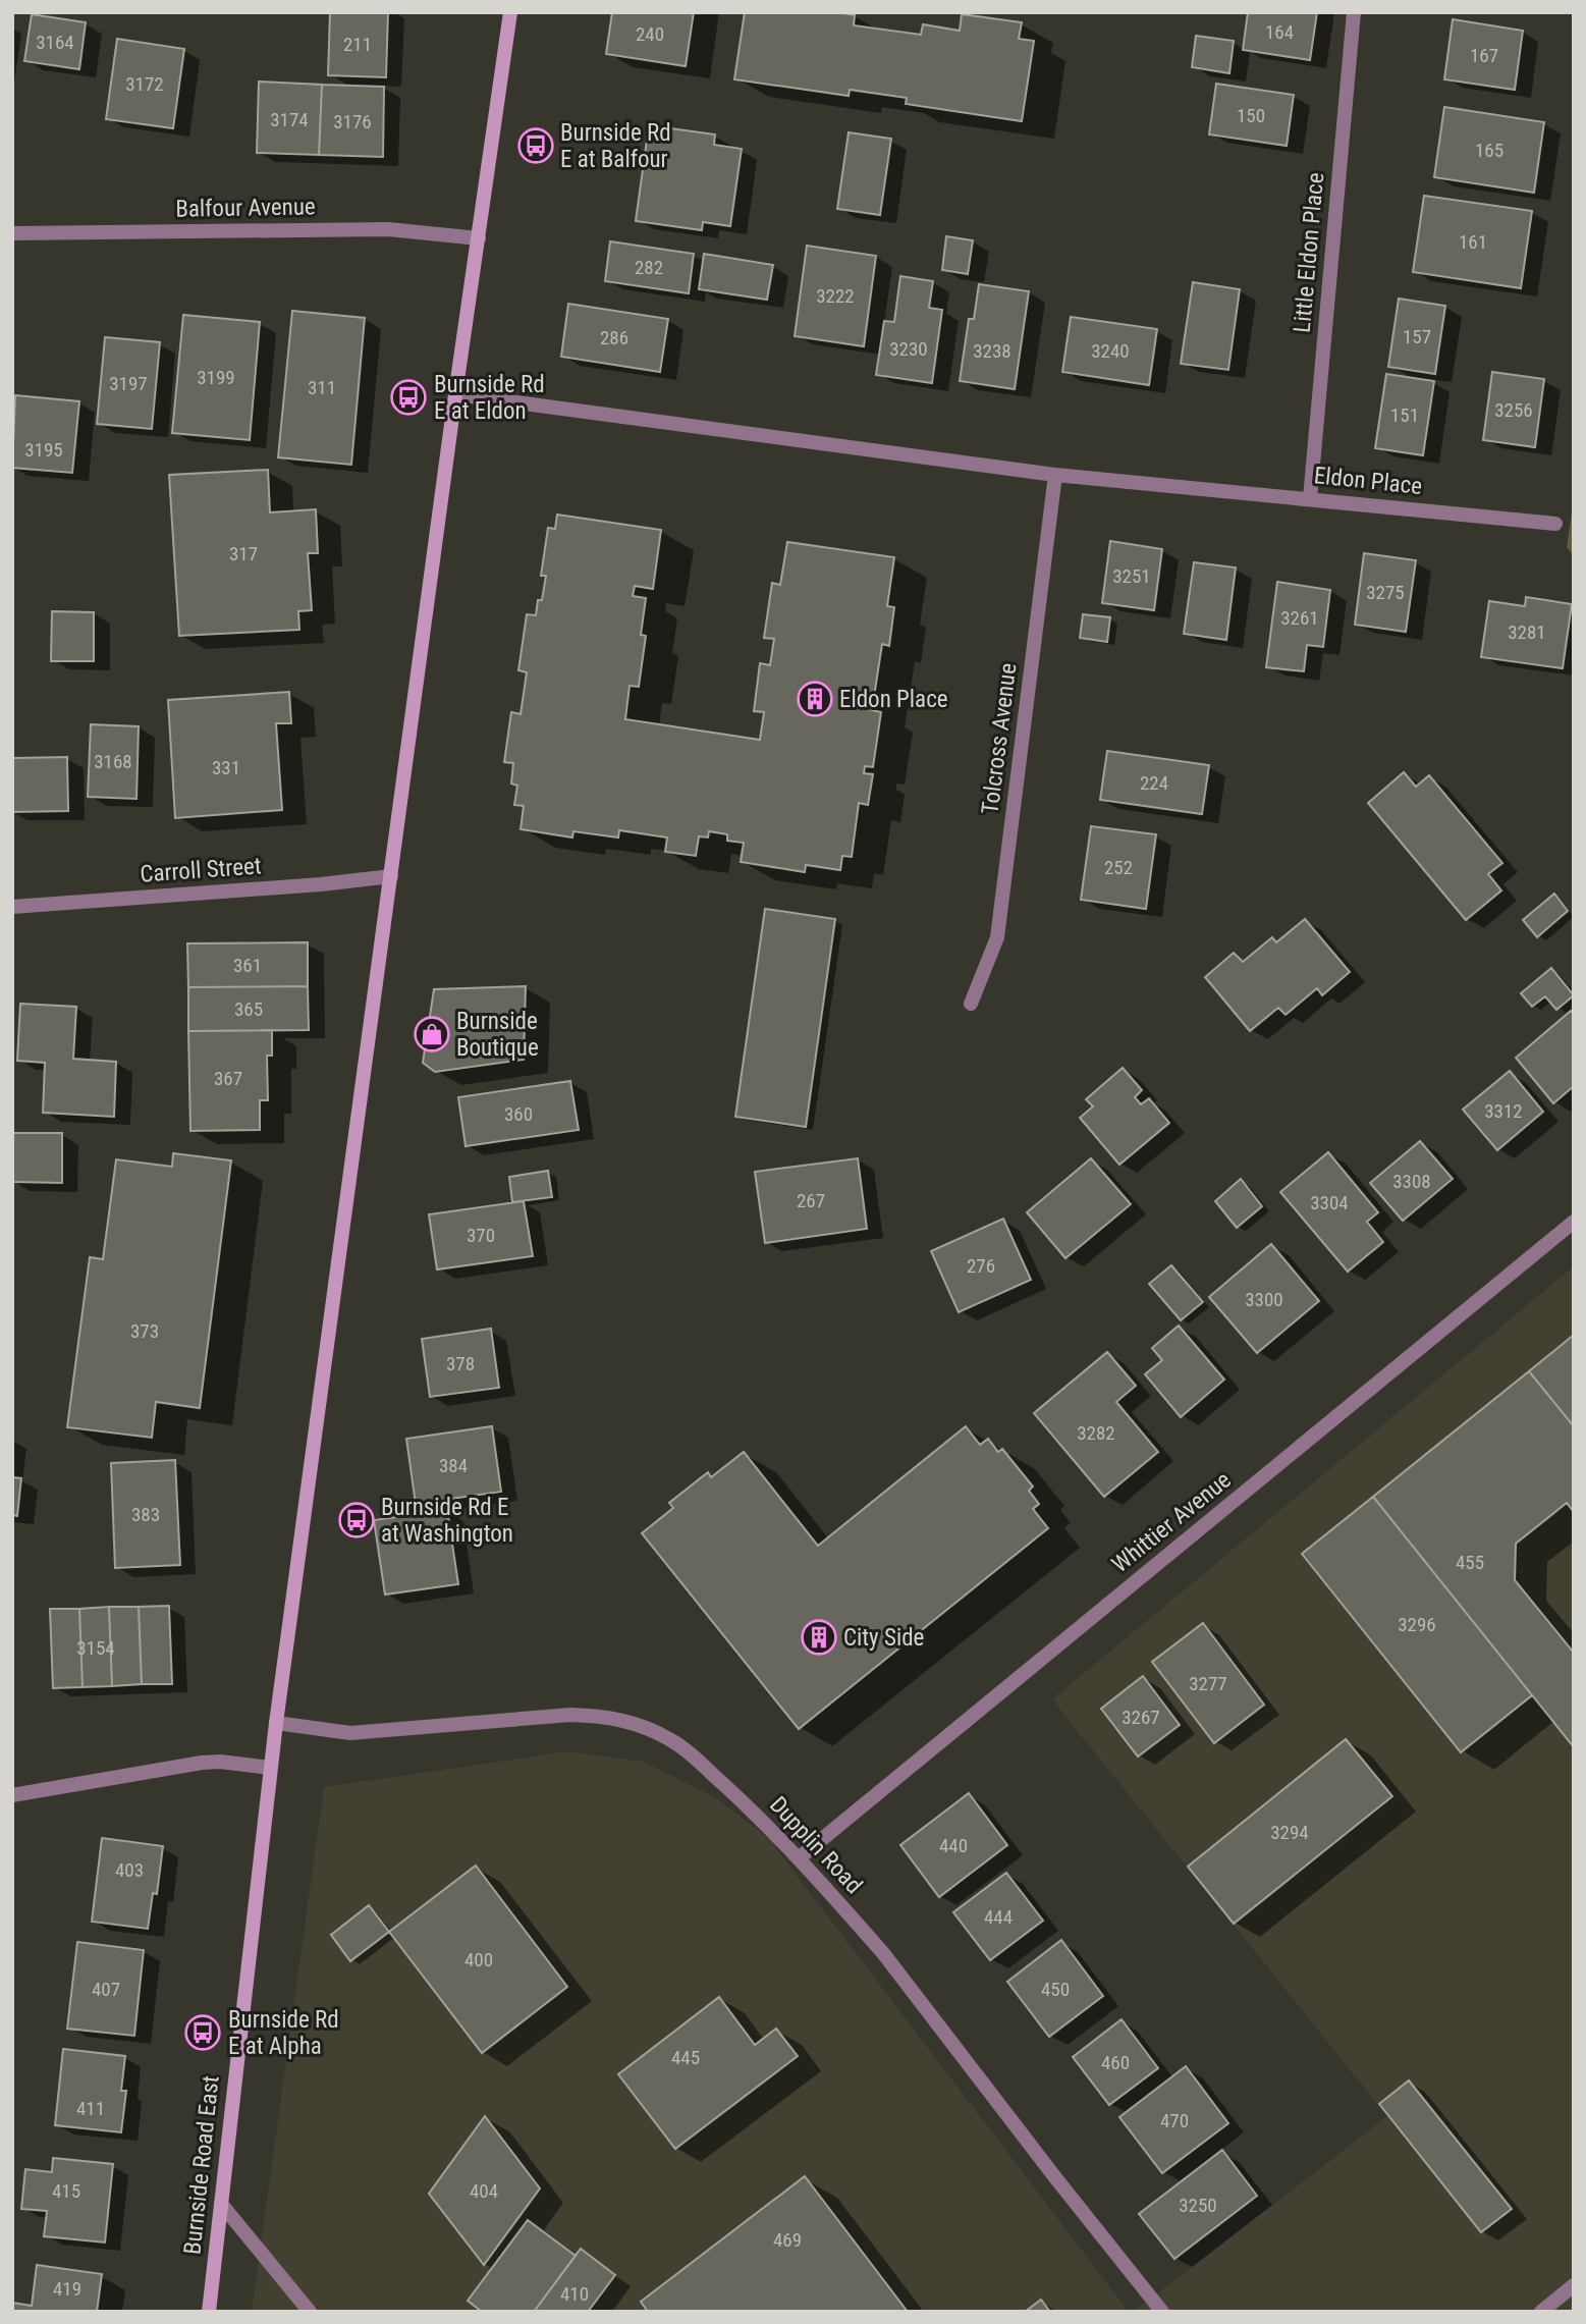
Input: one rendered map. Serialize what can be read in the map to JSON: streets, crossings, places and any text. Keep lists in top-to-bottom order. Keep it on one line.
{"streets":{"main road":["Burnside Road East"],"street":["Balfour Avenue","Little Eldon Place","Eldon Place","Tolcross Avenue","Carroll Street","Whittier Avenue","Dupplin Road"]},"crossings":[["Balfour Avenue","Burnside Road East"],["Little Eldon Place","Eldon Place"],["Eldon Place","Tolcross Avenue"],["Eldon Place","Burnside Road East"],["Carroll Street","Burnside Road East"],["Whittier Avenue","Dupplin Road"],["Dupplin Road","Burnside Road East"]],"places":{"bus stop":["Burnside Rd E at Balfour","Burnside Rd E at Eldon","Burnside Rd E at Washington","Burnside Rd E at Alpha"],"building":["Eldon Place","City Side"],"shop":["Burnside Boutique"]},"house_numbers":["164","240","3164","211","167","3172","150","3174","3176","165","161","282","3222","157","286","3230","3238","3240","3199","3197","311","3256","151","3195","317","3251","3275","3261","3281","3168","331","224","252","361","365","367","3312","360","3308","267","3304","370","276","3300","373","378","3282","384","383","455","3296","3154","3277","3267","3294","440","403","444","400","407","450","445","460","411","470","415","404","3250","469","419","410"]}
